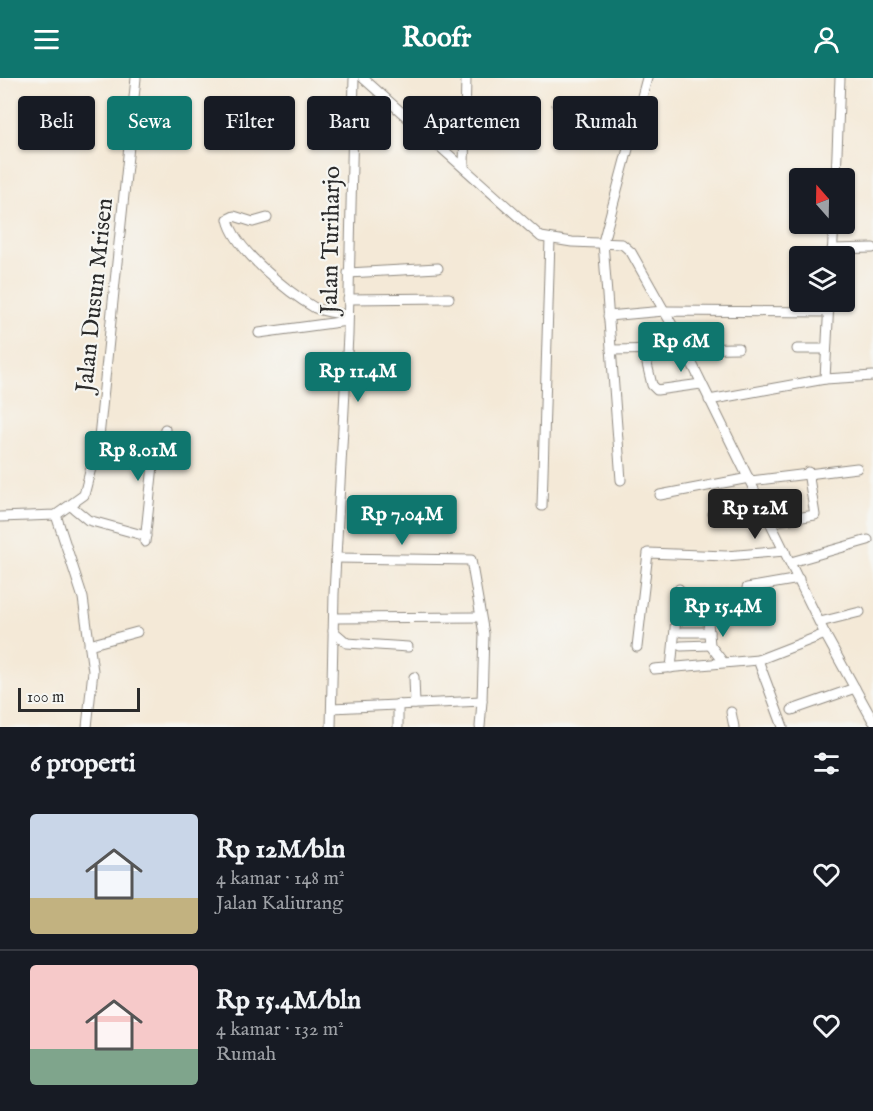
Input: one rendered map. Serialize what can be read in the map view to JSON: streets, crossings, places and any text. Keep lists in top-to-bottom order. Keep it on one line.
{"streets":{"street":["Jalan Turiharjo","Jalan Dusun Mrisen"]},"scale_bar":"100 m","north":"top","page":{"header":"Roofr","chip":["Beli","Sewa","Filter","Baru","Apartemen","Rumah"],"price":["Rp 6M","Rp 11.4M","Rp 8.01M","Rp 12M","Rp 7.04M","Rp 15.4M"],"scale":"100 m","heading":"6 properti","list":[{"name":"Rp 12M/bln","note":"4 kamar · 148 m² · Jalan Kaliurang"},{"name":"Rp 15.4M/bln","note":"4 kamar · 132 m² · Rumah"}]}}
